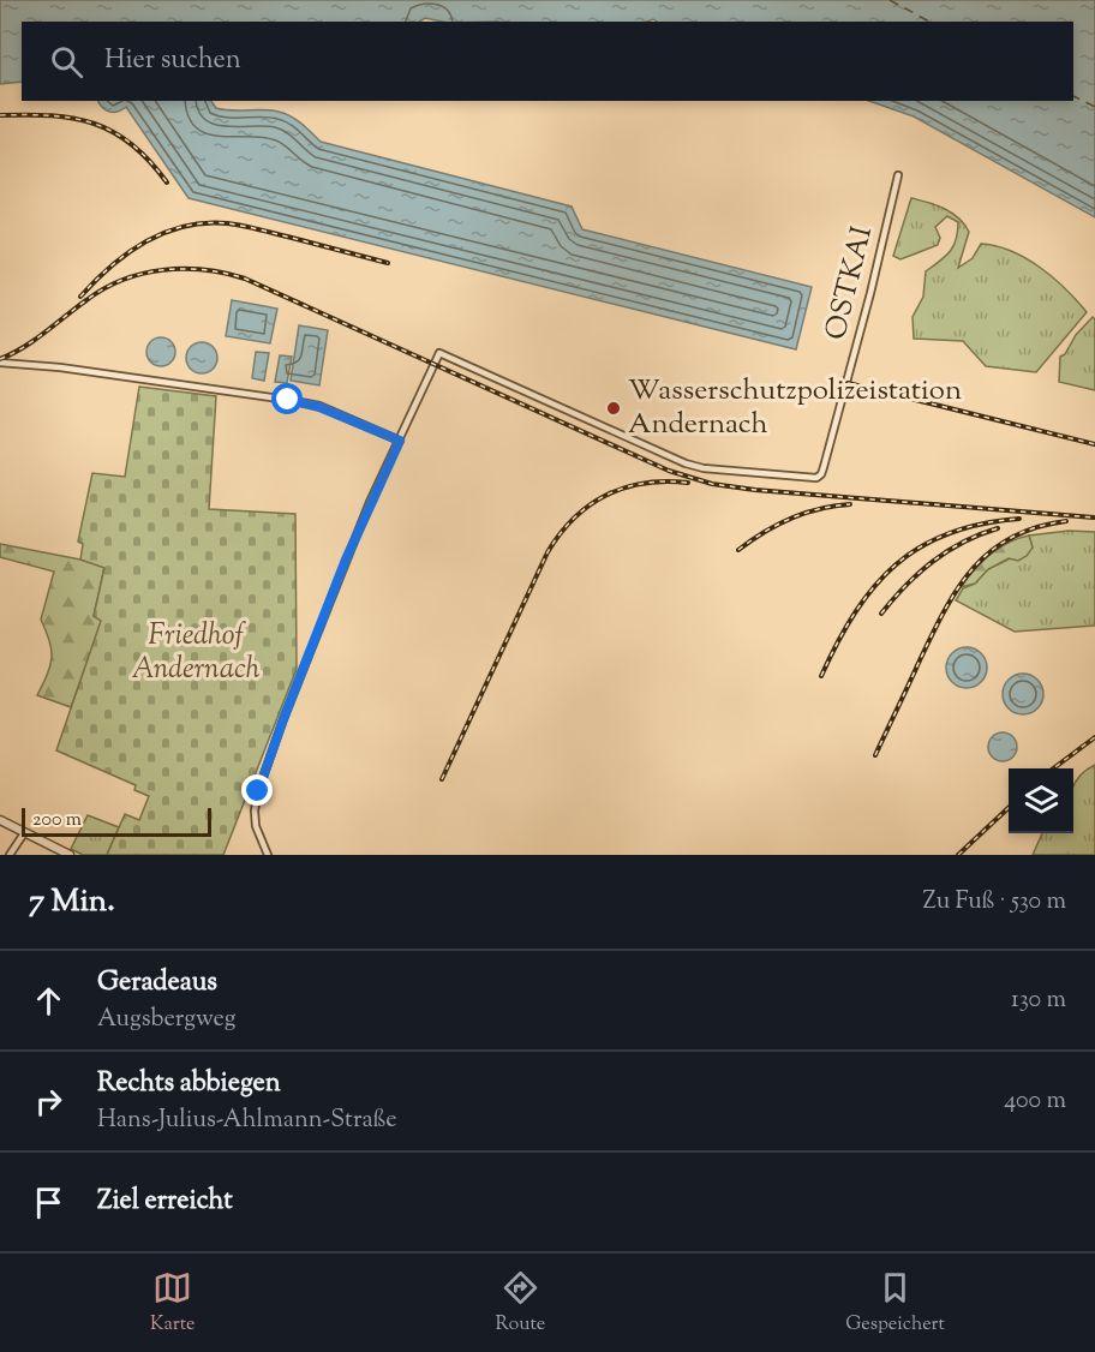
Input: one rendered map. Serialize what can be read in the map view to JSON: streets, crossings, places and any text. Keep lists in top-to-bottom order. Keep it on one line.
{"streets":{"street":["OSTKAI"]},"parks":["Friedhof Andernach"],"places":["Wasserschutzpolizeistation Andernach"],"scale_bar":"200 m","page":{"search":"Hier suchen","scale":"200 m","heading":["7 Min.","Zu Fuß · 530 m"],"list":[["Geradeaus","Augsbergweg","130 m"],["Rechts abbiegen","Hans-Julius-Ahlmann-Straße","400 m"],"Ziel erreicht"],"nav":["Karte","Route","Gespeichert"]}}
